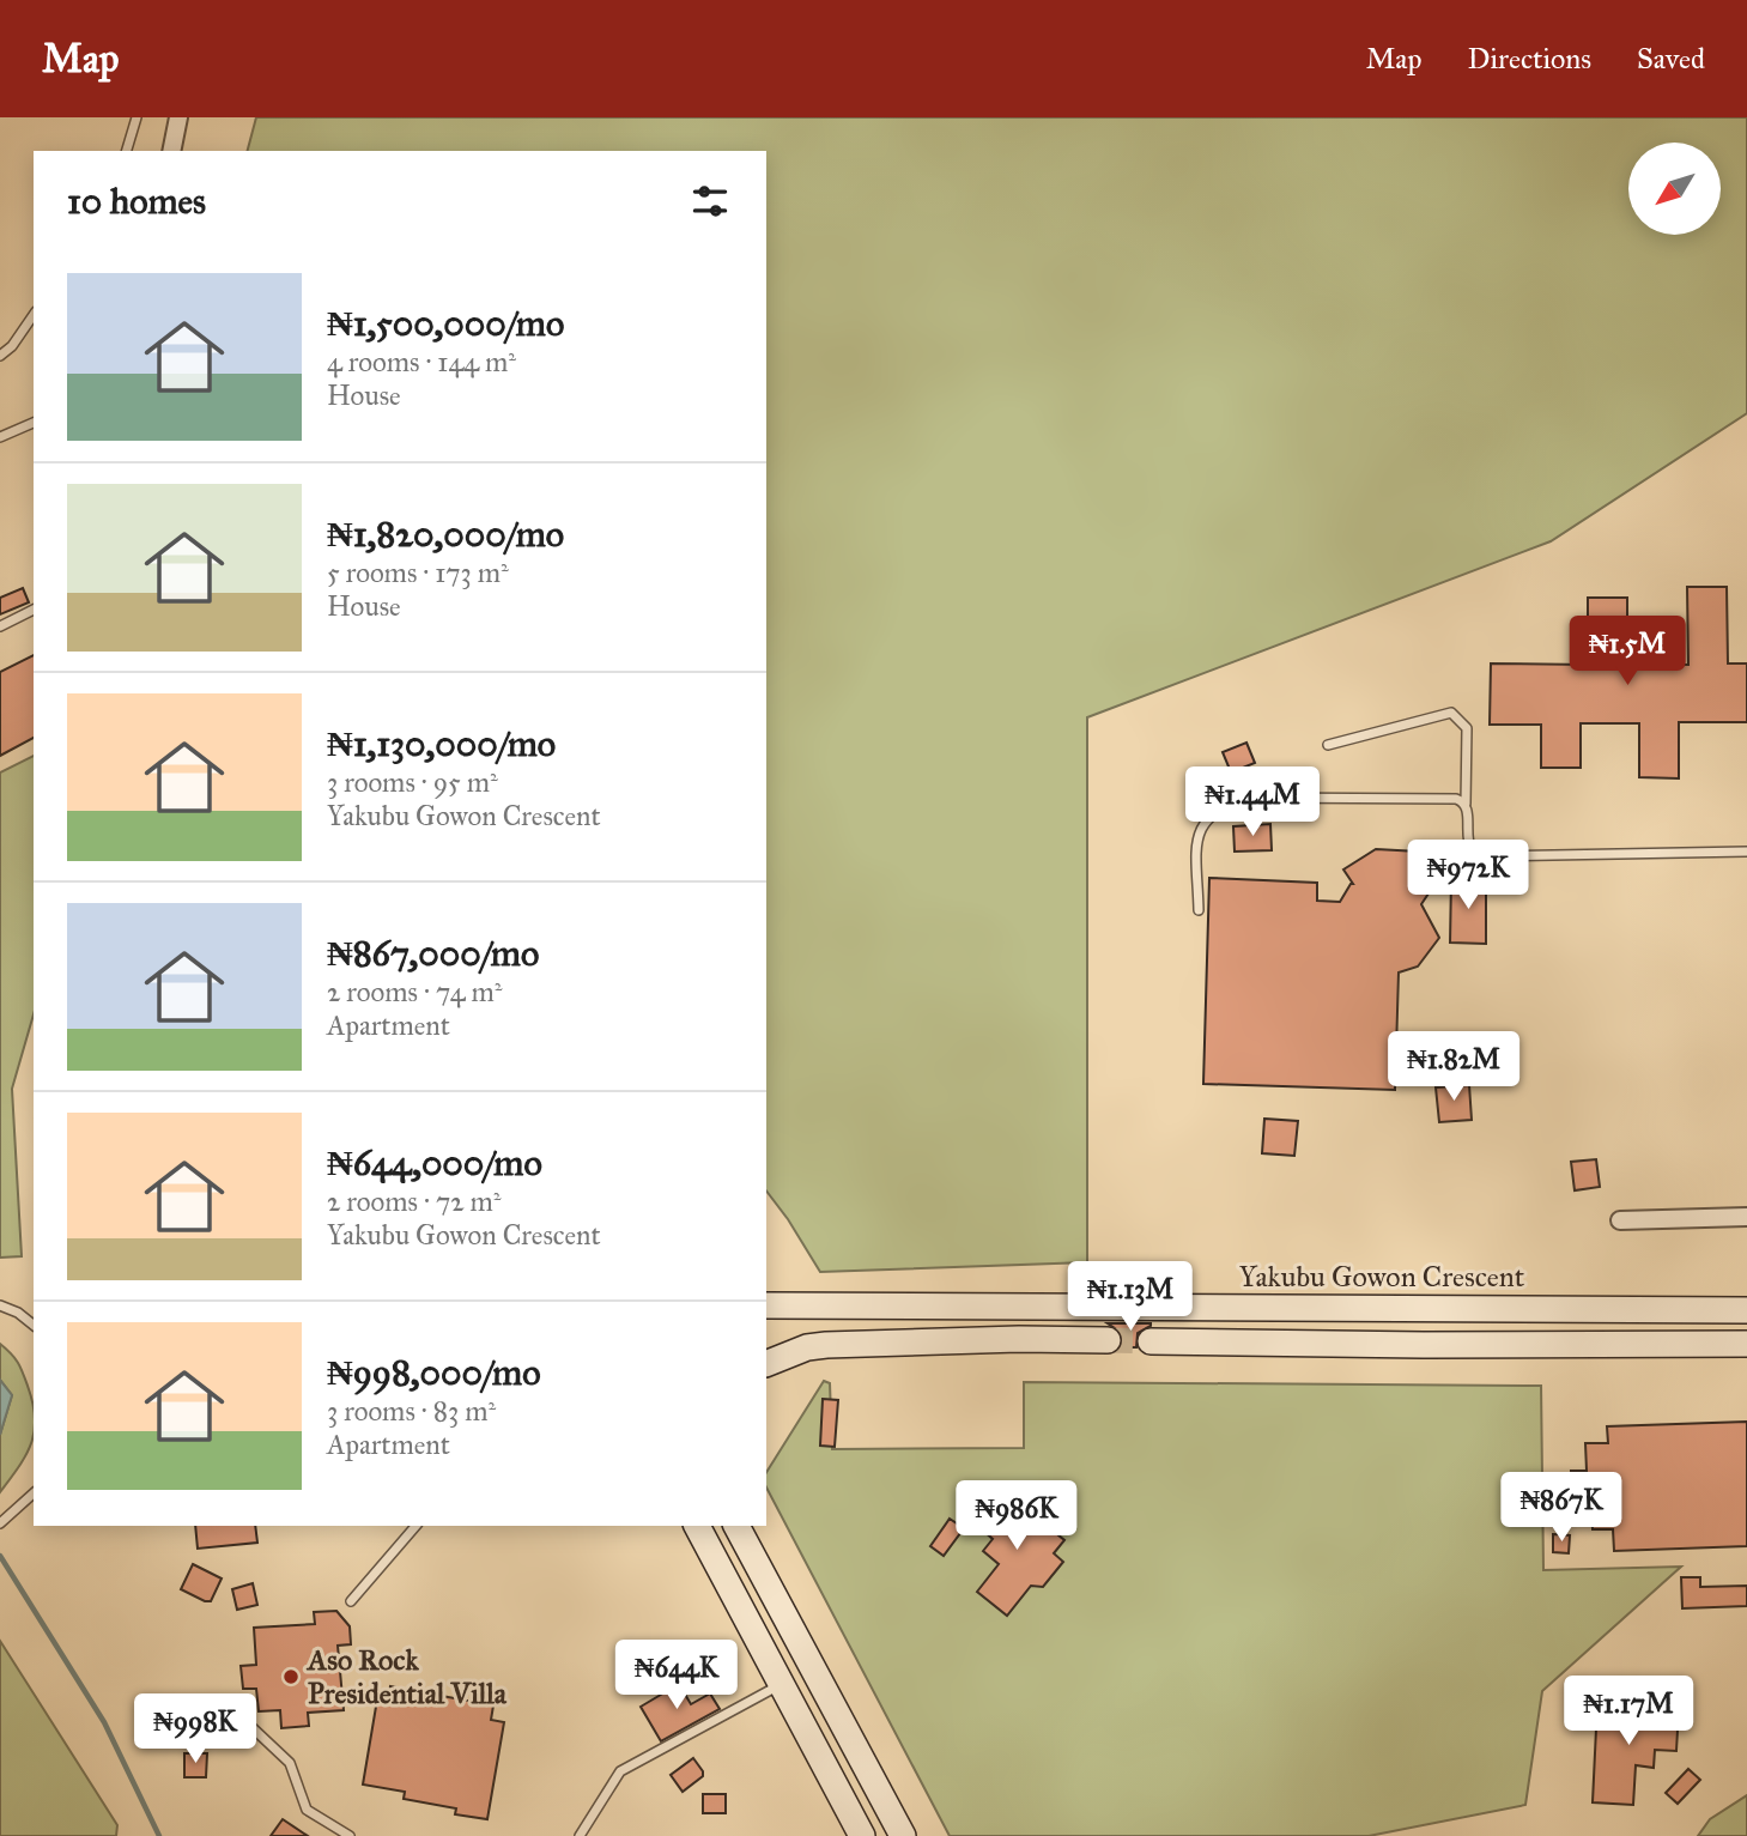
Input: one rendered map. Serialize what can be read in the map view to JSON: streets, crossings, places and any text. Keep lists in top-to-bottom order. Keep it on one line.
{"streets":{"street":["Yakubu Gowon Crescent"]},"places":["Aso Rock Presidential Villa"],"north":"bottom left","page":{"header":"Map","nav":["Map","Directions","Saved"],"heading":"10 homes","list":[{"name":"₦1,500,000/mo","note":"4 rooms · 144 m² · House"},{"name":"₦1,820,000/mo","note":"5 rooms · 173 m² · House"},{"name":"₦1,130,000/mo","note":"3 rooms · 95 m² · Yakubu Gowon Crescent"},{"name":"₦867,000/mo","note":"2 rooms · 74 m² · Apartment"},{"name":"₦644,000/mo","note":"2 rooms · 72 m² · Yakubu Gowon Crescent"},{"name":"₦998,000/mo","note":"3 rooms · 83 m² · Apartment"}],"price":["₦1.5M","₦1.44M","₦972K","₦1.82M","₦1.13M","₦867K","₦986K","₦644K","₦1.17M","₦998K"]}}
